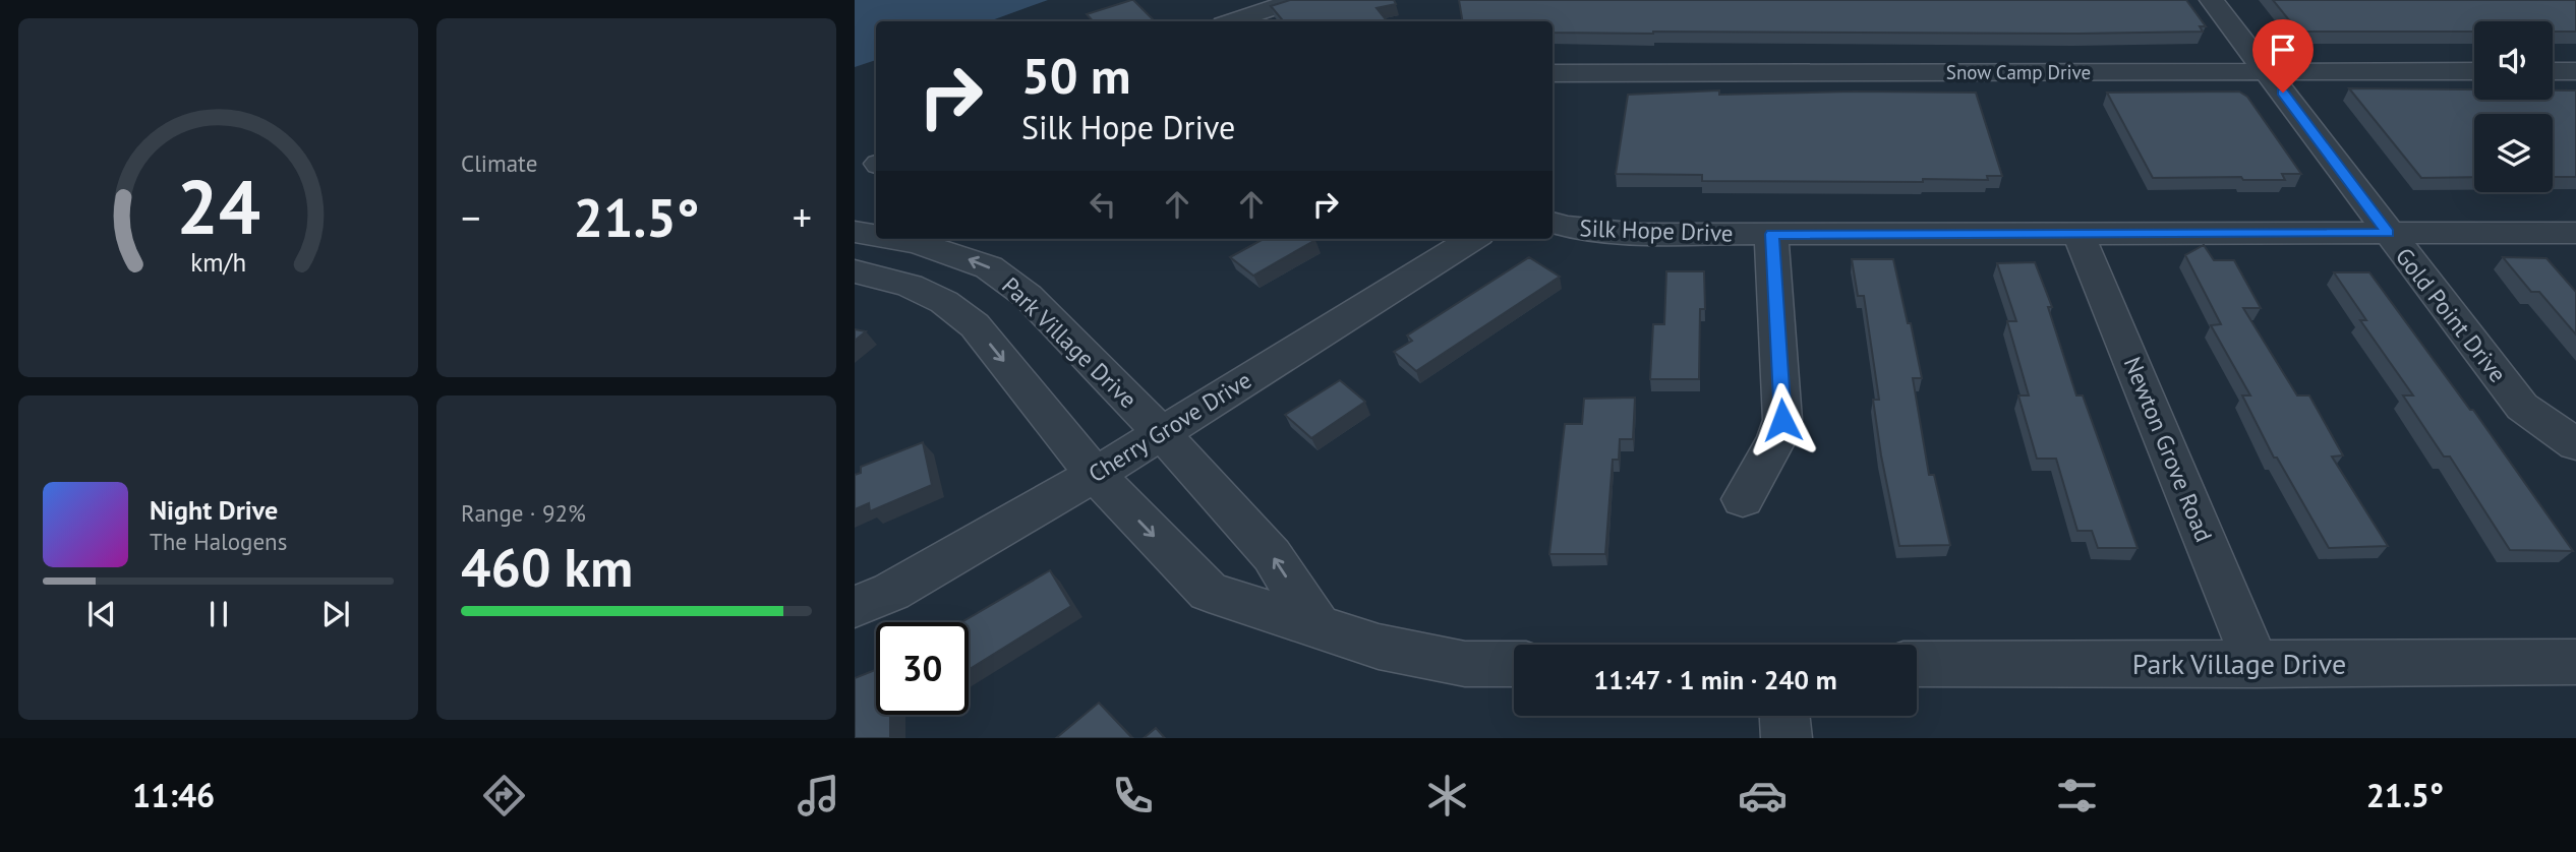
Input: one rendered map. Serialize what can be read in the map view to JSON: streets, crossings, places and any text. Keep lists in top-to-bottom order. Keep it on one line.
{"streets":{"street":["Snow Camp Drive","Silk Hope Drive","Gold Point Drive","Park Village Drive","Cherry Grove Drive","Newton Grove Road"]},"crossings":[["Snow Camp Drive","Gold Point Drive"],["Silk Hope Drive","Gold Point Drive"],["Silk Hope Drive","Newton Grove Road"],["Park Village Drive","Cherry Grove Drive"],["Park Village Drive","Newton Grove Road"]],"page":{"tile":["Climate",["Range · 92%","460 km"]],"turn":["50 m","Silk Hope Drive"],"heat":["−","21.5°","+"],"song":["Night Drive","The Halogens"],"limit":"30","trip":"11:47 · 1 min · 240 m","tabs":["11:46","21.5°"],"gauge":["24","km/h"]}}
